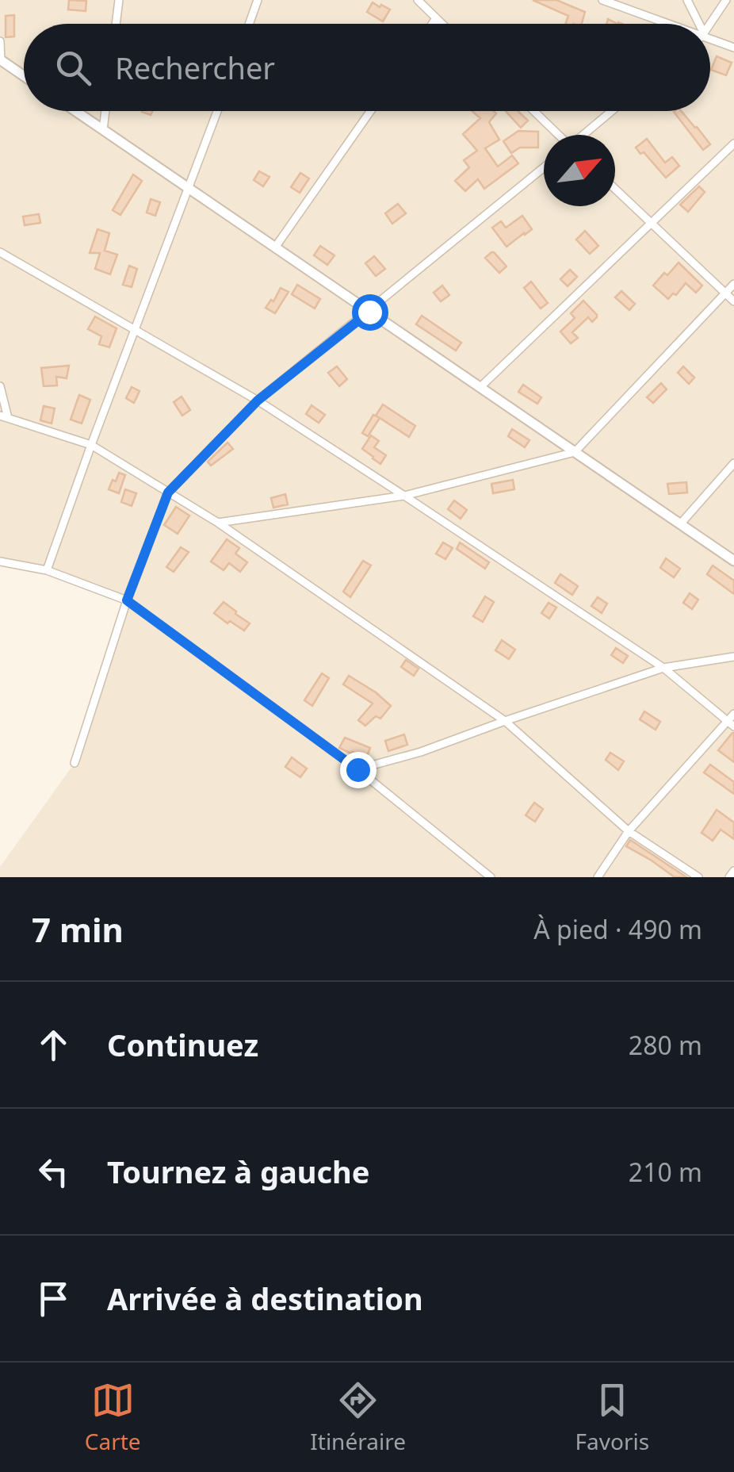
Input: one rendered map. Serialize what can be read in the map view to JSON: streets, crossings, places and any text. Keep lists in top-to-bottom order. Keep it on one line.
{"north":"top right","page":{"search":"Rechercher","heading":["7 min","À pied · 490 m"],"list":[["Continuez","280 m"],["Tournez à gauche","210 m"],"Arrivée à destination"],"nav":["Carte","Itinéraire","Favoris"]}}
